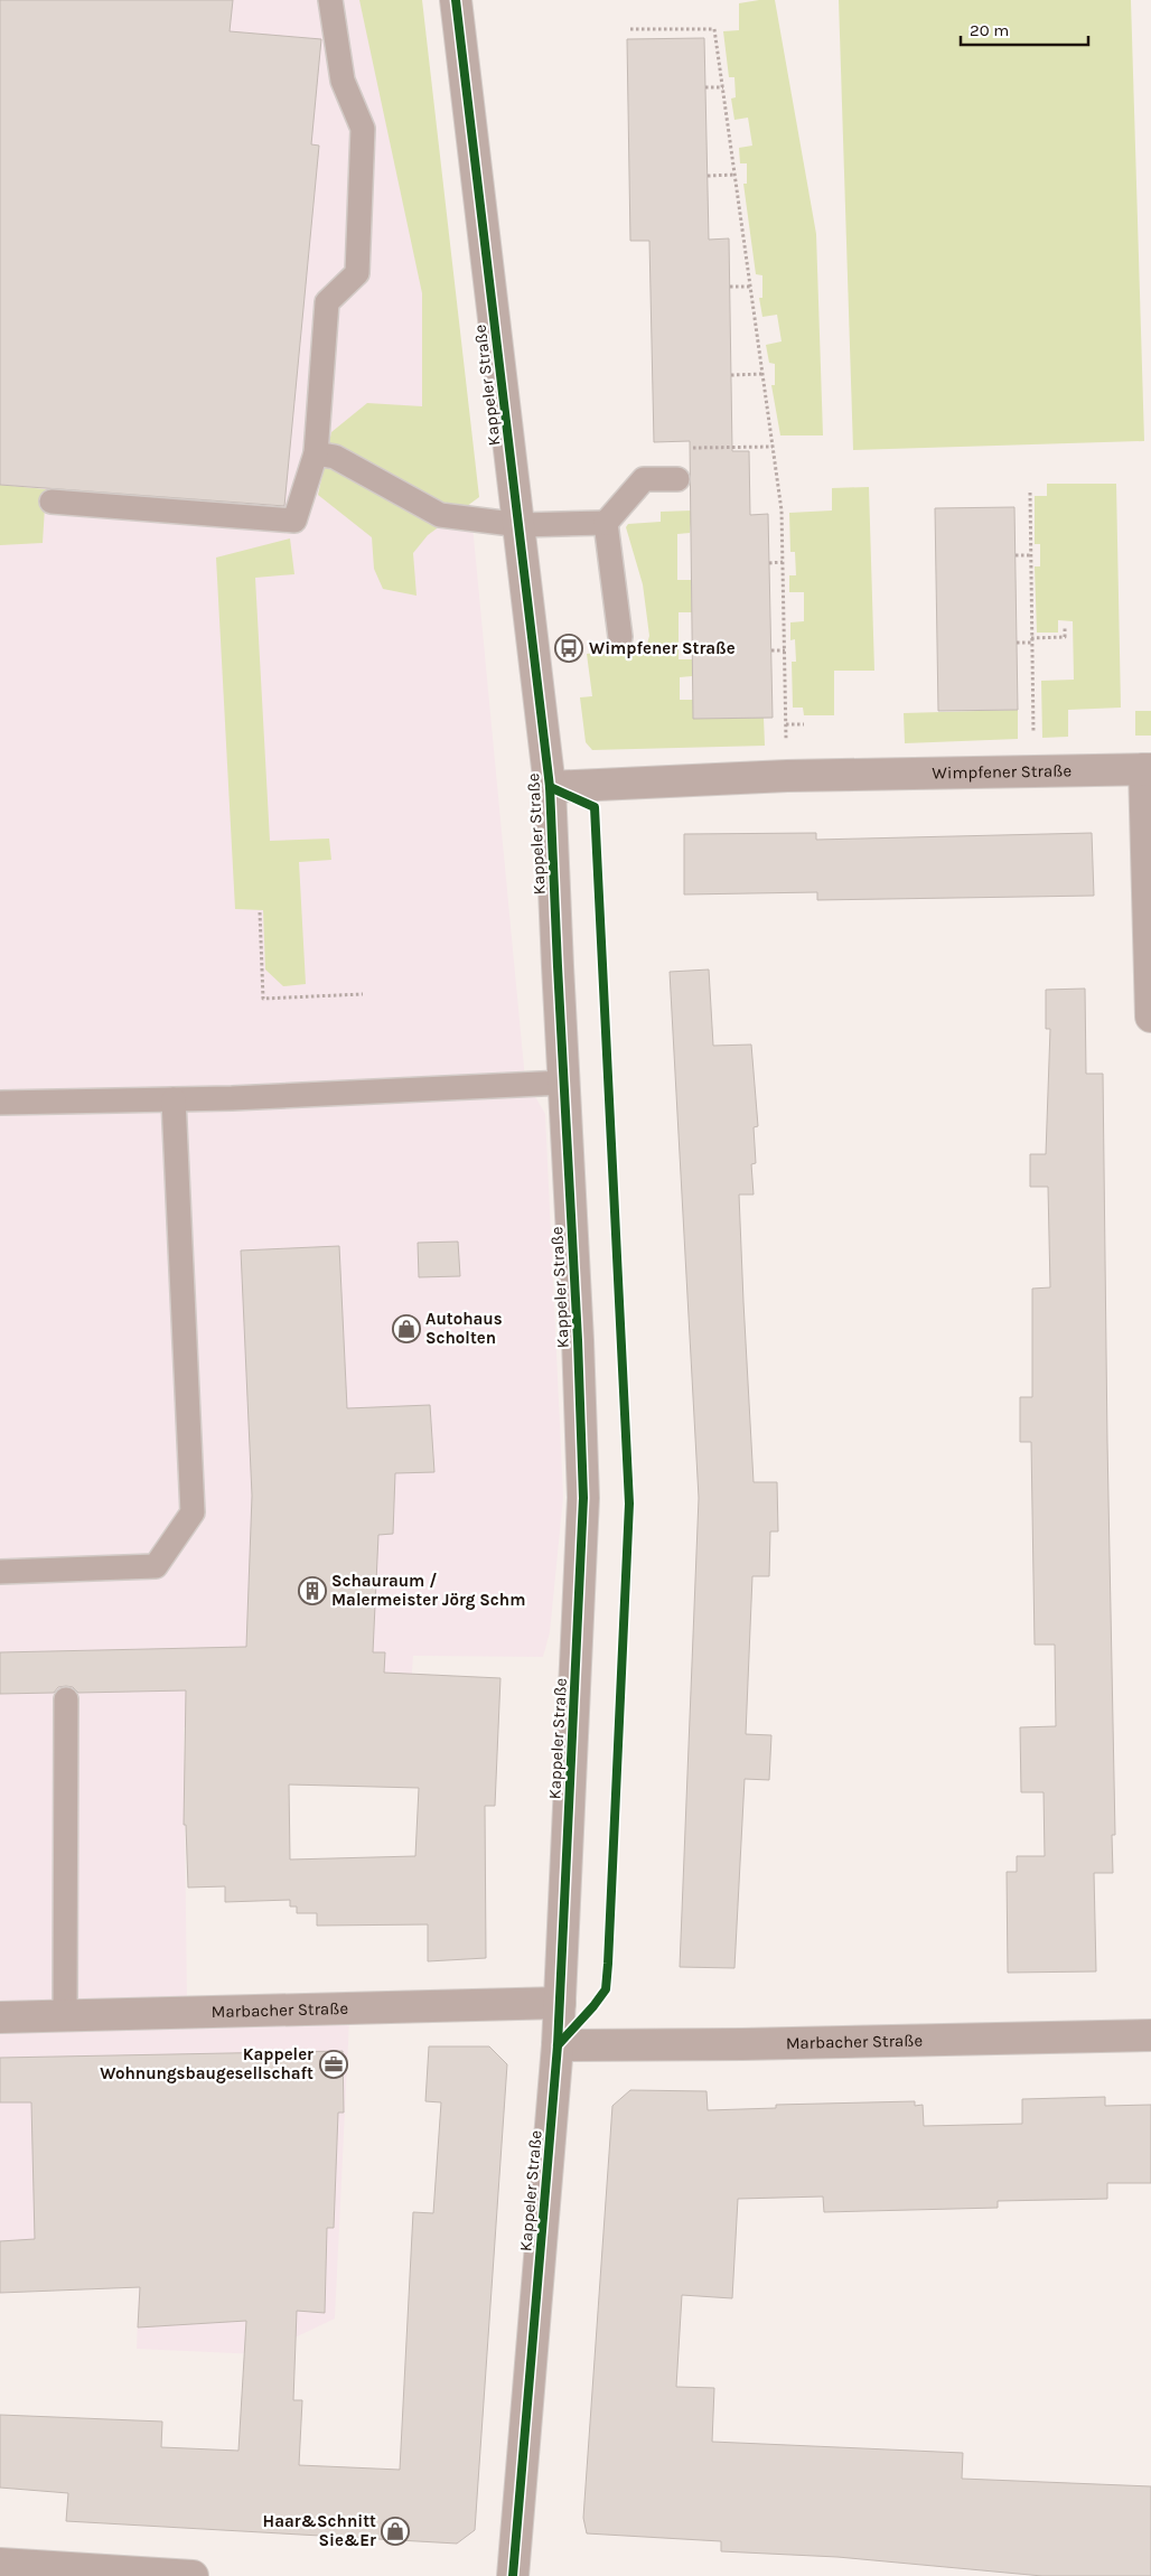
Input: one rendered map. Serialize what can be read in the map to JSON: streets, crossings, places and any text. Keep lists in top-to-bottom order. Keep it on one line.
{"streets":{"street":["Kappeler Straße","Wimpfener Straße","Marbacher Straße"]},"crossings":[["Kappeler Straße","Wimpfener Straße"],["Kappeler Straße","Marbacher Straße"]],"places":{"bus stop":["Wimpfener Straße"],"shop":["Autohaus Scholten","Haar&Schnitt Sie&Er"],"building":["Schauraum / Malermeister Jörg Schm"],"office":["Kappeler Wohnungsbaugesellschaft"]},"scale_bar":"20 m"}
